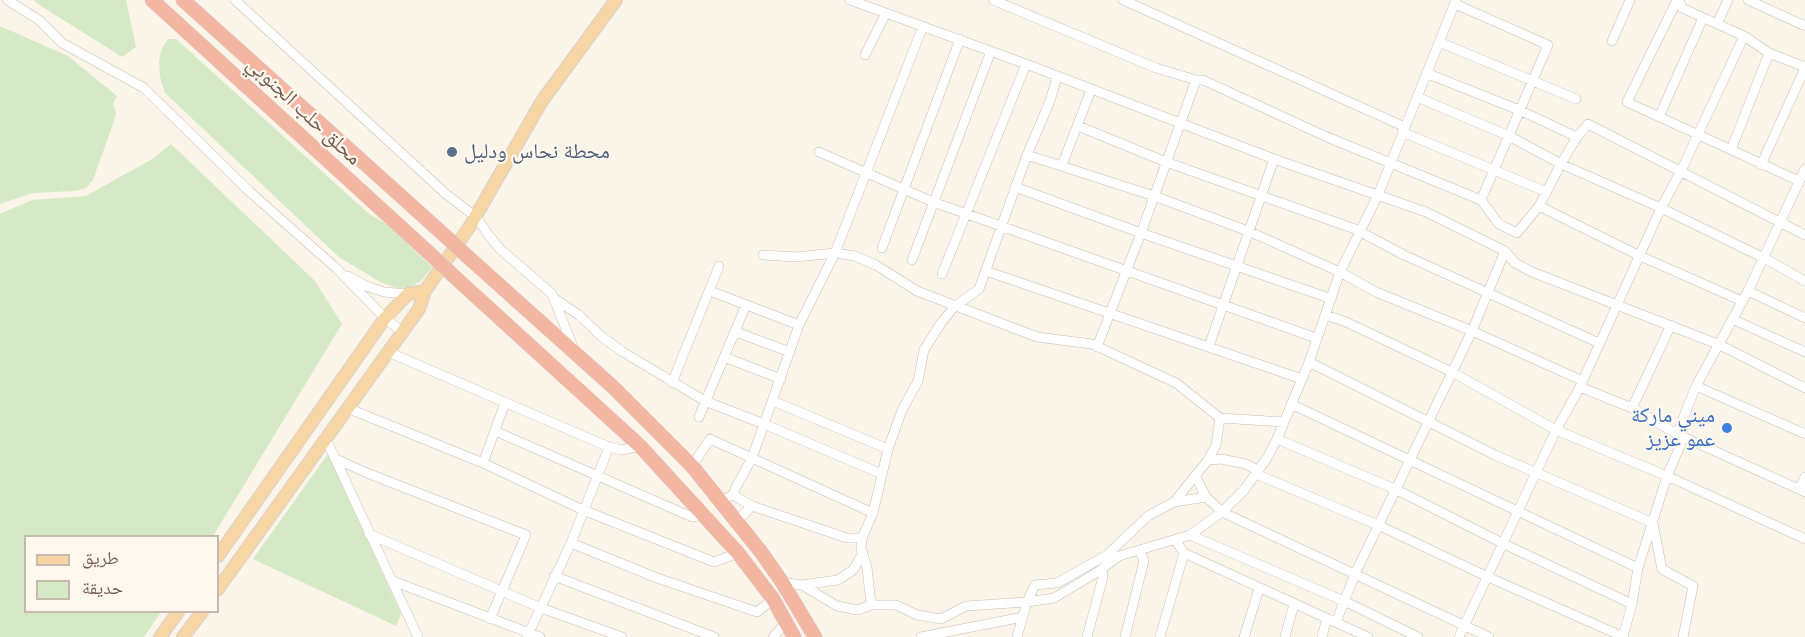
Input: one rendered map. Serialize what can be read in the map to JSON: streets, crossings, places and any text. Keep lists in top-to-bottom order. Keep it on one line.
{"streets":{"highway":["محلق حلب الجنوبي"]},"places":["محطة نحاس ودليل","ميني ماركة عمو عزيز"],"legend":["طريق","حديقة"]}
